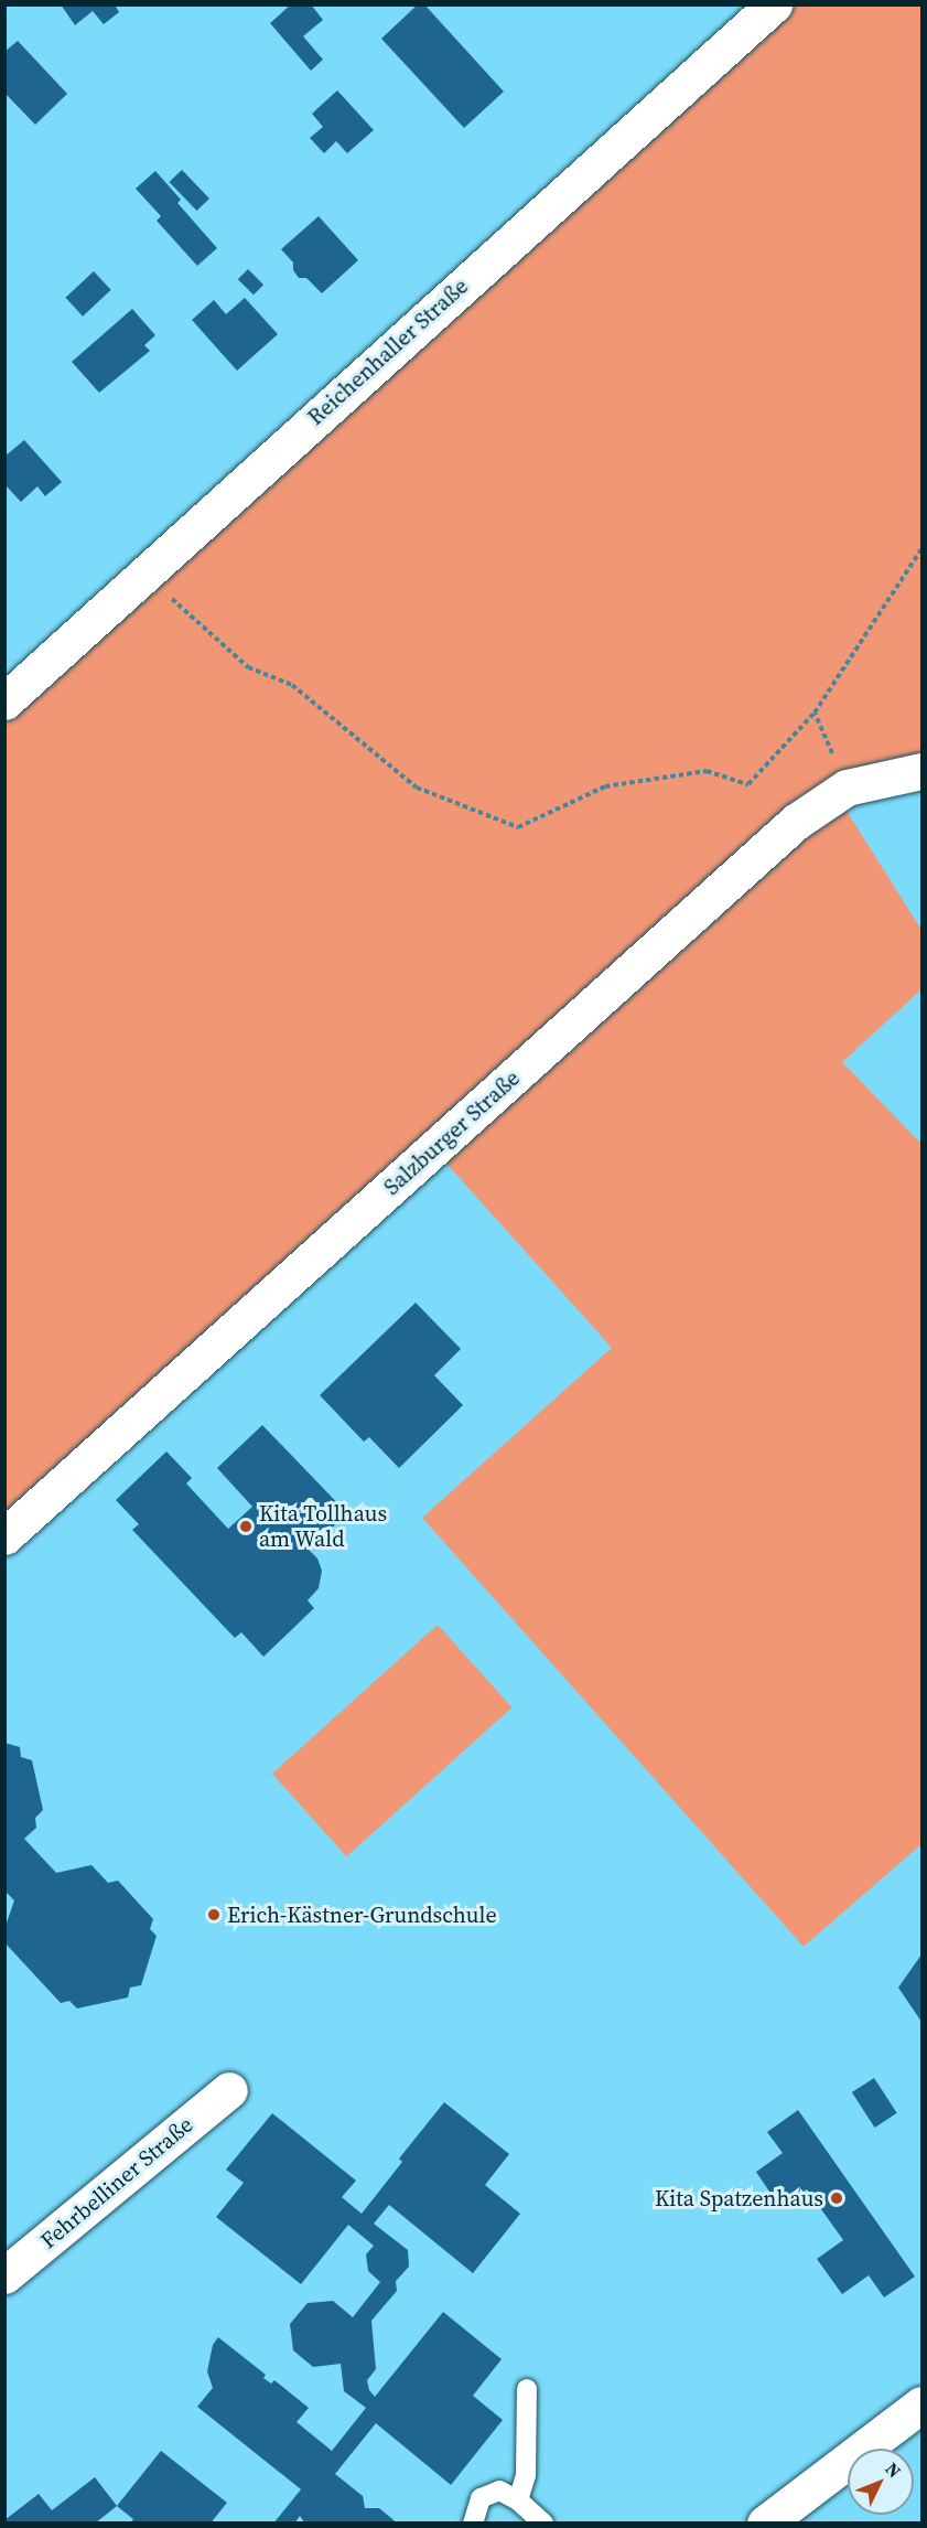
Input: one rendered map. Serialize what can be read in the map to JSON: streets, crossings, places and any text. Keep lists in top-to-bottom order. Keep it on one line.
{"streets":{"street":["Reichenhaller Straße","Salzburger Straße","Fehrbelliner Straße"]},"places":["Kita Tollhaus am Wald","Erich-Kästner-Grundschule","Kita Spatzenhaus"],"north":"top right"}
